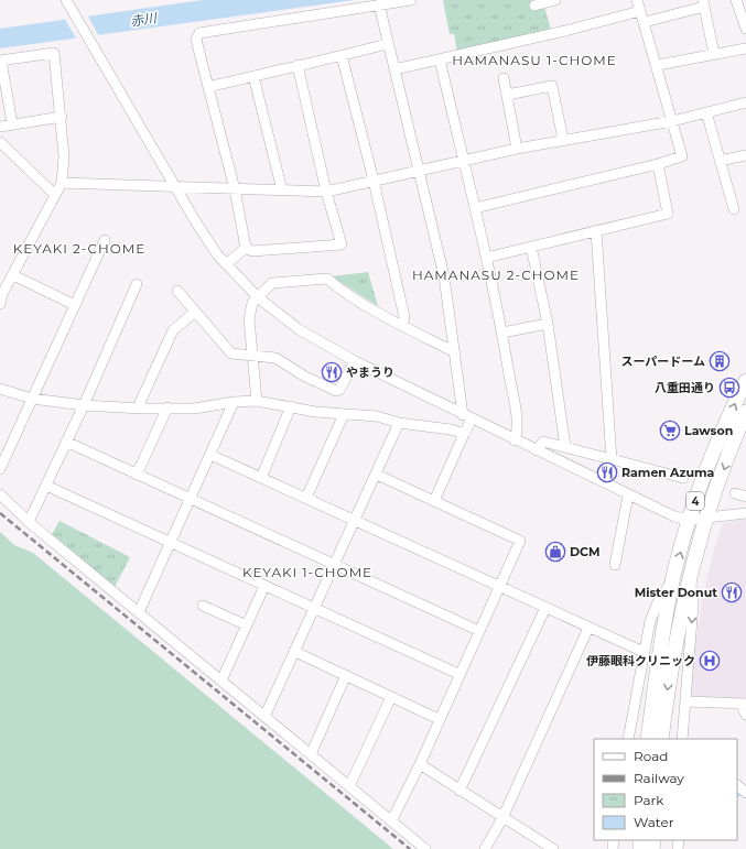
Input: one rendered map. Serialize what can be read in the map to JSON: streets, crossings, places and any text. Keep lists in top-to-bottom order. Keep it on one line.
{"streets":{"highway":["4"]},"districts":["HAMANASU 1-CHOME","KEYAKI 2-CHOME","HAMANASU 2-CHOME","KEYAKI 1-CHOME"],"water":["赤川"],"places":{"building":["スーパードーム"],"restaurant":["やまうり","Ramen Azuma","Mister Donut"],"bus stop":["八重田通り"],"supermarket":["Lawson"],"shop":["DCM"],"hospital":["伊藤眼科クリニック"]},"legend":["Road","Railway","Park","Water"]}
